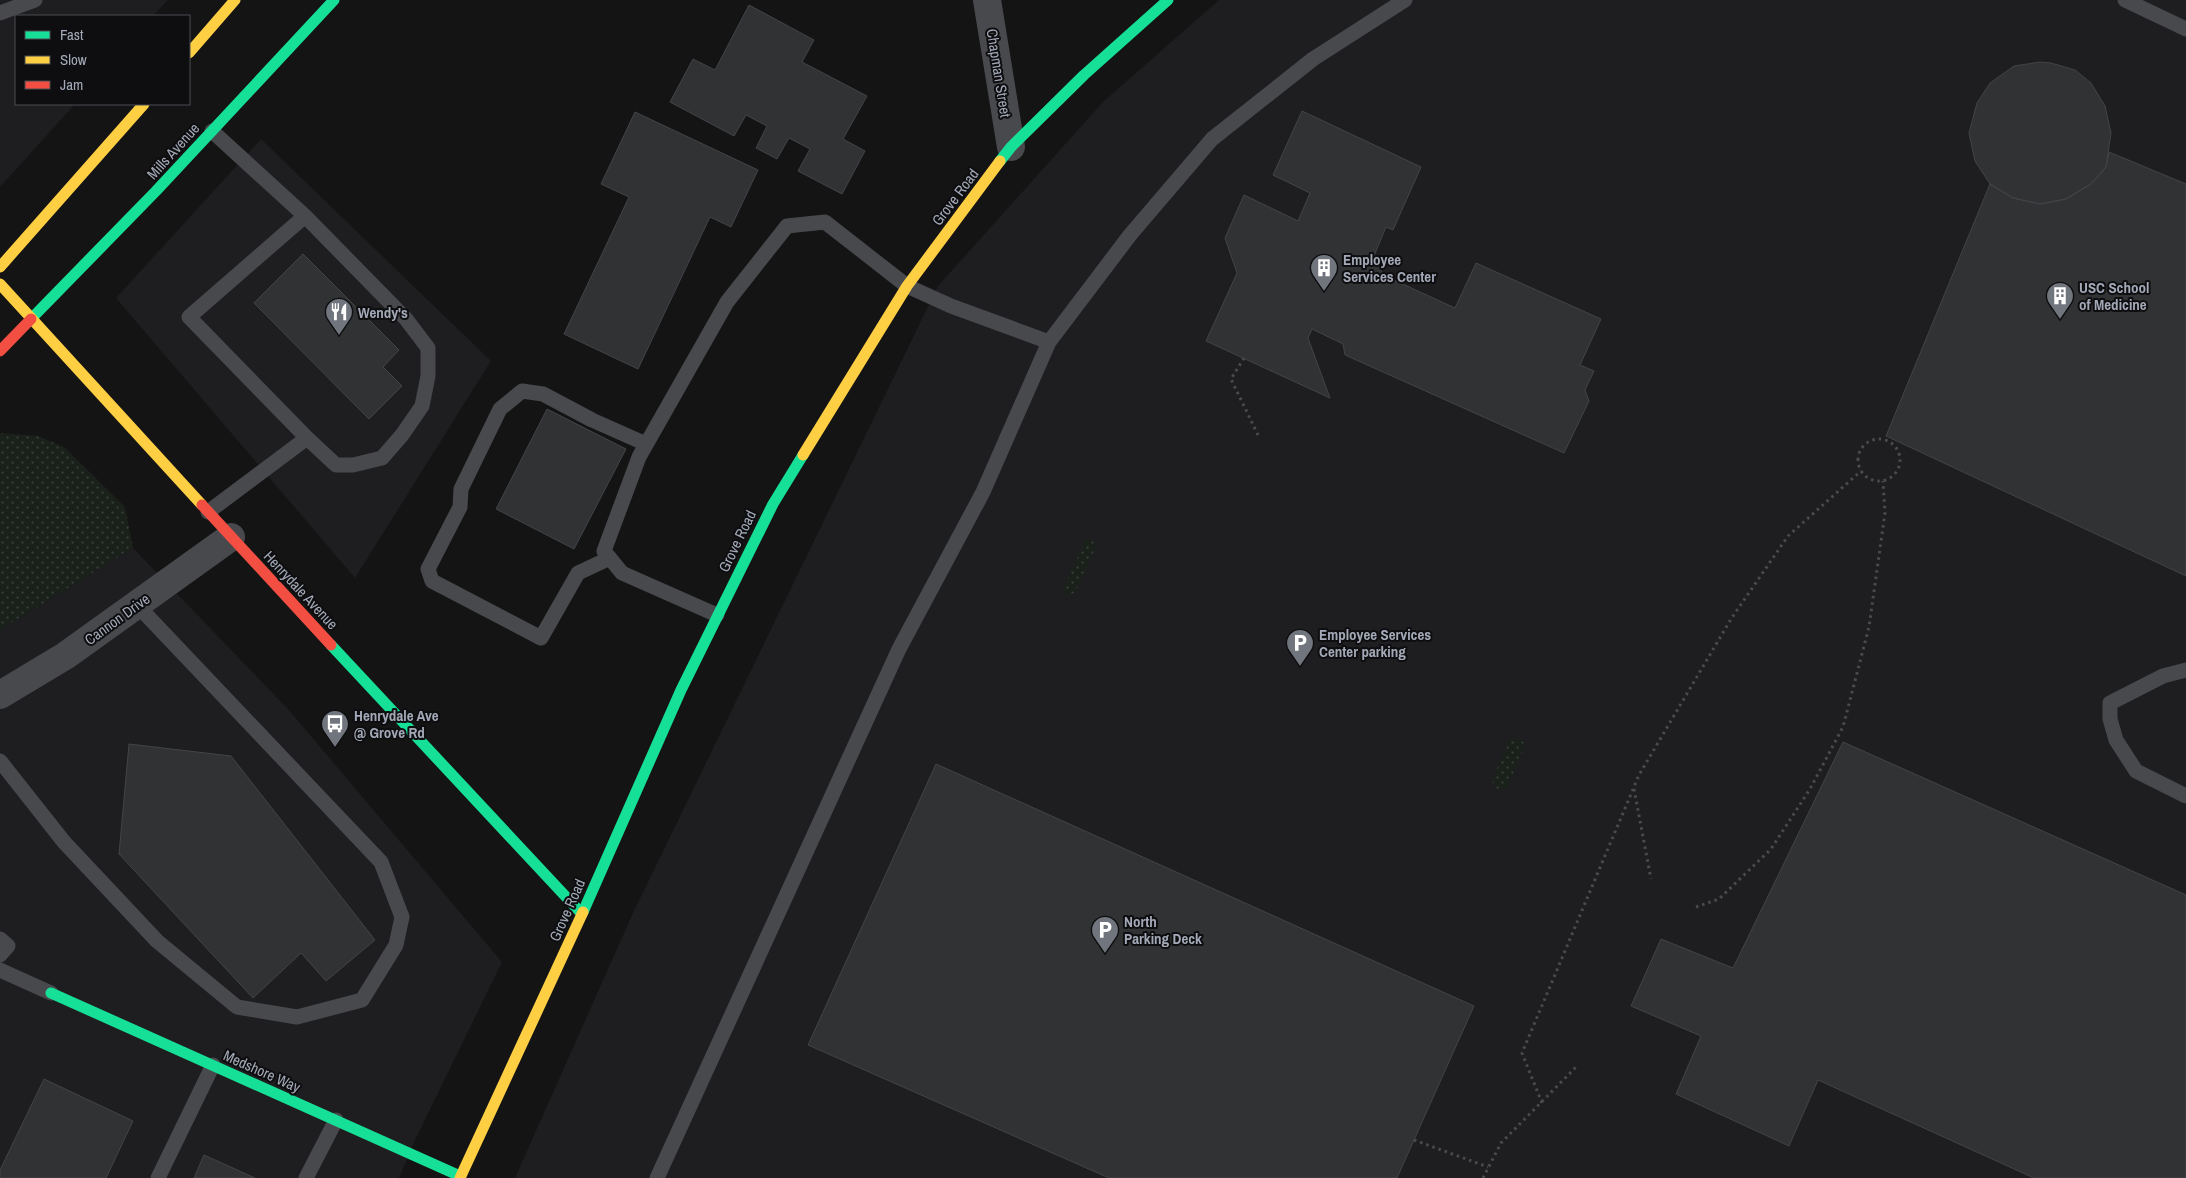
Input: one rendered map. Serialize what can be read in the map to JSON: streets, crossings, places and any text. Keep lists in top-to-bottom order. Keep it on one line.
{"streets":{"main road":["Mills Avenue","Grove Road","Henrydale Avenue","Medshore Way"],"street":["Chapman Street","Cannon Drive"]},"crossings":[["Chapman Street","Grove Road"],["Mills Avenue","Henrydale Avenue"],["Grove Road","Henrydale Avenue"],["Grove Road","Medshore Way"],["Henrydale Avenue","Cannon Drive"]],"places":{"building":["Employee Services Center","USC School of Medicine"],"restaurant":["Wendy's"],"parking":["Employee Services Center parking","North Parking Deck"],"bus stop":["Henrydale Ave @ Grove Rd"]},"legend":["Fast","Slow","Jam"]}
